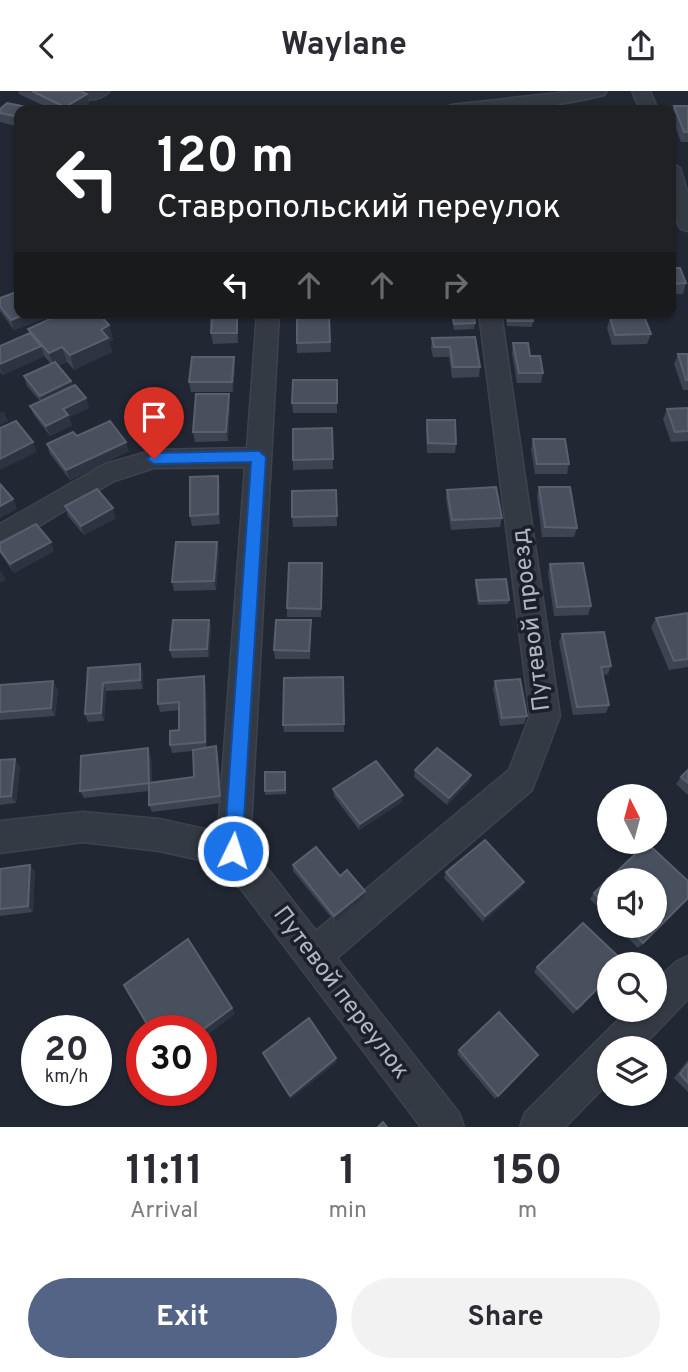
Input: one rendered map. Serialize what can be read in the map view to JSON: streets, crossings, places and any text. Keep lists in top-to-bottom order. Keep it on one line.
{"streets":{"street":["Путевой проезд","Путевой переулок"]},"crossings":[["Путевой проезд","Путевой переулок"]],"north":"top","page":{"header":"Waylane","turn":["120 m","Ставропольский переулок"],"speed":"20 km/h","limit":"30","eta":["11:11","Arrival","1","min","150","m"],"buttons":["Exit","Share"]}}
